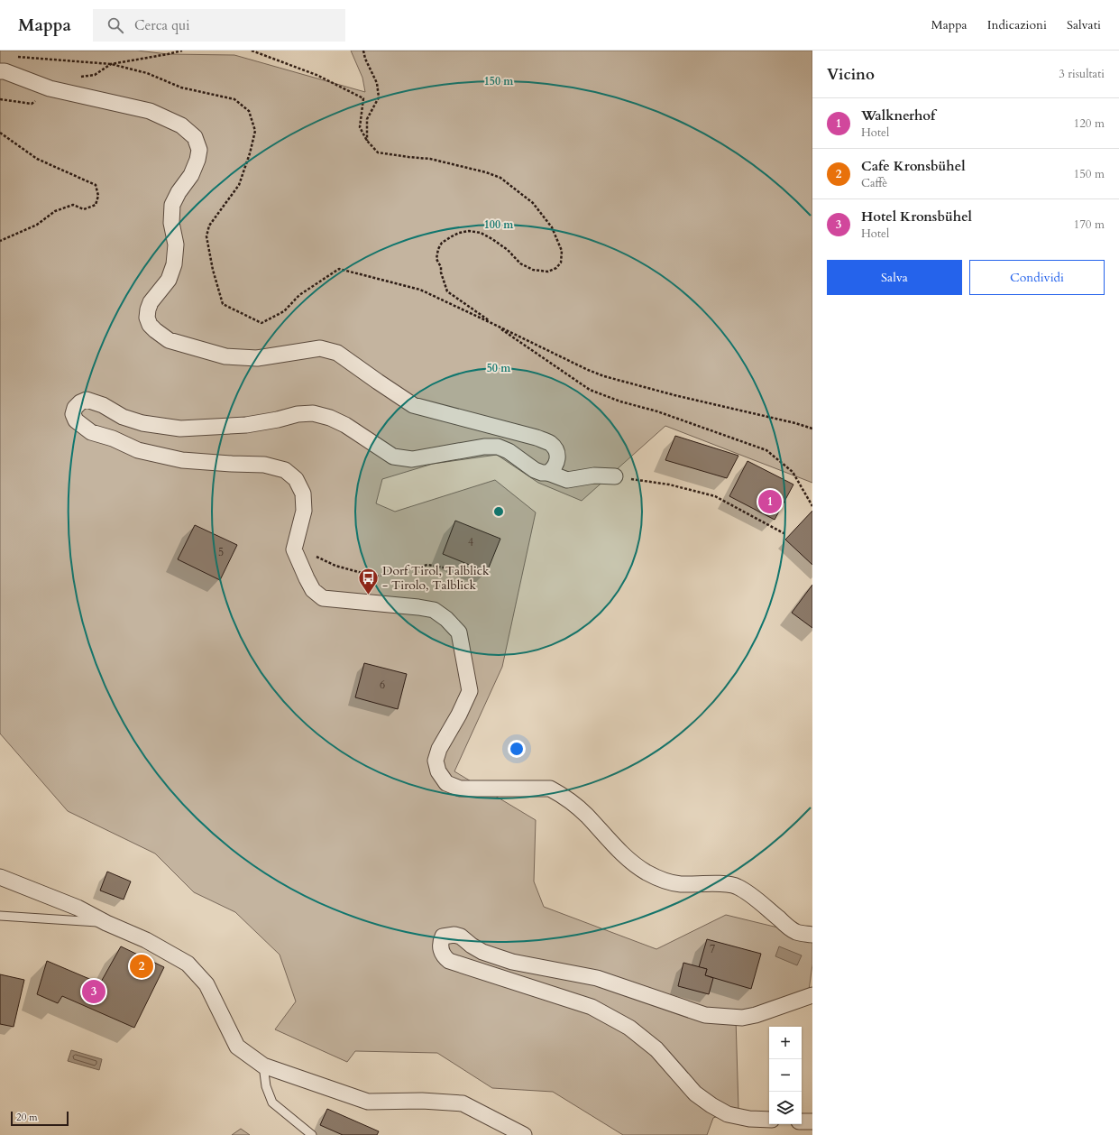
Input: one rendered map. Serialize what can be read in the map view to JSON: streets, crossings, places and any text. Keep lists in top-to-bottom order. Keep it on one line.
{"places":{"bus stop":["Dorf Tirol, Talblick - Tirolo, Talblick"]},"house_numbers":["4","5","6","7"],"scale_bar":"20 m","page":{"header":"Mappa","search":"Cerca qui","nav":["Mappa","Indicazioni","Salvati"],"heading":["Vicino","3 risultati"],"list":[{"mark":"1","name":"Walknerhof","note":"Hotel","value":"120 m"},{"mark":"2","name":"Cafe Kronsbühel","note":"Caffè","value":"150 m"},{"mark":"3","name":"Hotel Kronsbühel","note":"Hotel","value":"170 m"}],"buttons":["Salva","Condividi"],"pins":["1","2","3"],"map_buttons":["+","−"],"scale":"20 m"},"rings":["150 m","100 m","50 m"]}
